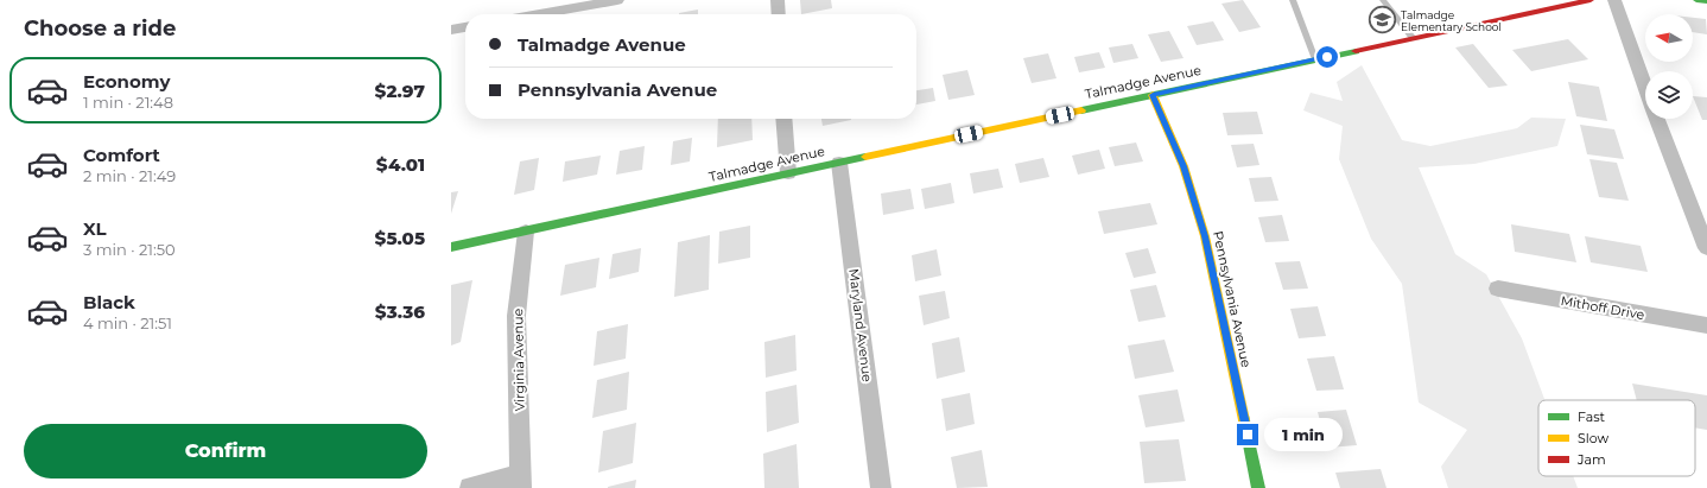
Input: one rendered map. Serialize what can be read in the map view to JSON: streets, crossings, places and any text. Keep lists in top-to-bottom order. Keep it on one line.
{"streets":{"street":["Talmadge Avenue","Pennsylvania Avenue","Mithoff Drive","Maryland Avenue","Virginia Avenue"]},"crossings":[["Talmadge Avenue","Pennsylvania Avenue"],["Talmadge Avenue","Maryland Avenue"],["Talmadge Avenue","Virginia Avenue"]],"places":{"school or university":["Talmadge Elementary School"]},"legend":["Fast","Slow","Jam"],"north":"left","page":{"heading":"Choose a ride","banner":["Talmadge Avenue","Pennsylvania Avenue"],"list":[{"name":"Economy","note":"1 min · 21:48","value":"$2.97"},{"name":"Comfort","note":"2 min · 21:49","value":"$4.01"},{"name":"XL","note":"3 min · 21:50","value":"$5.05"},{"name":"Black","note":"4 min · 21:51","value":"$3.36"}],"buttons":"Confirm","bubble":"1 min"}}
